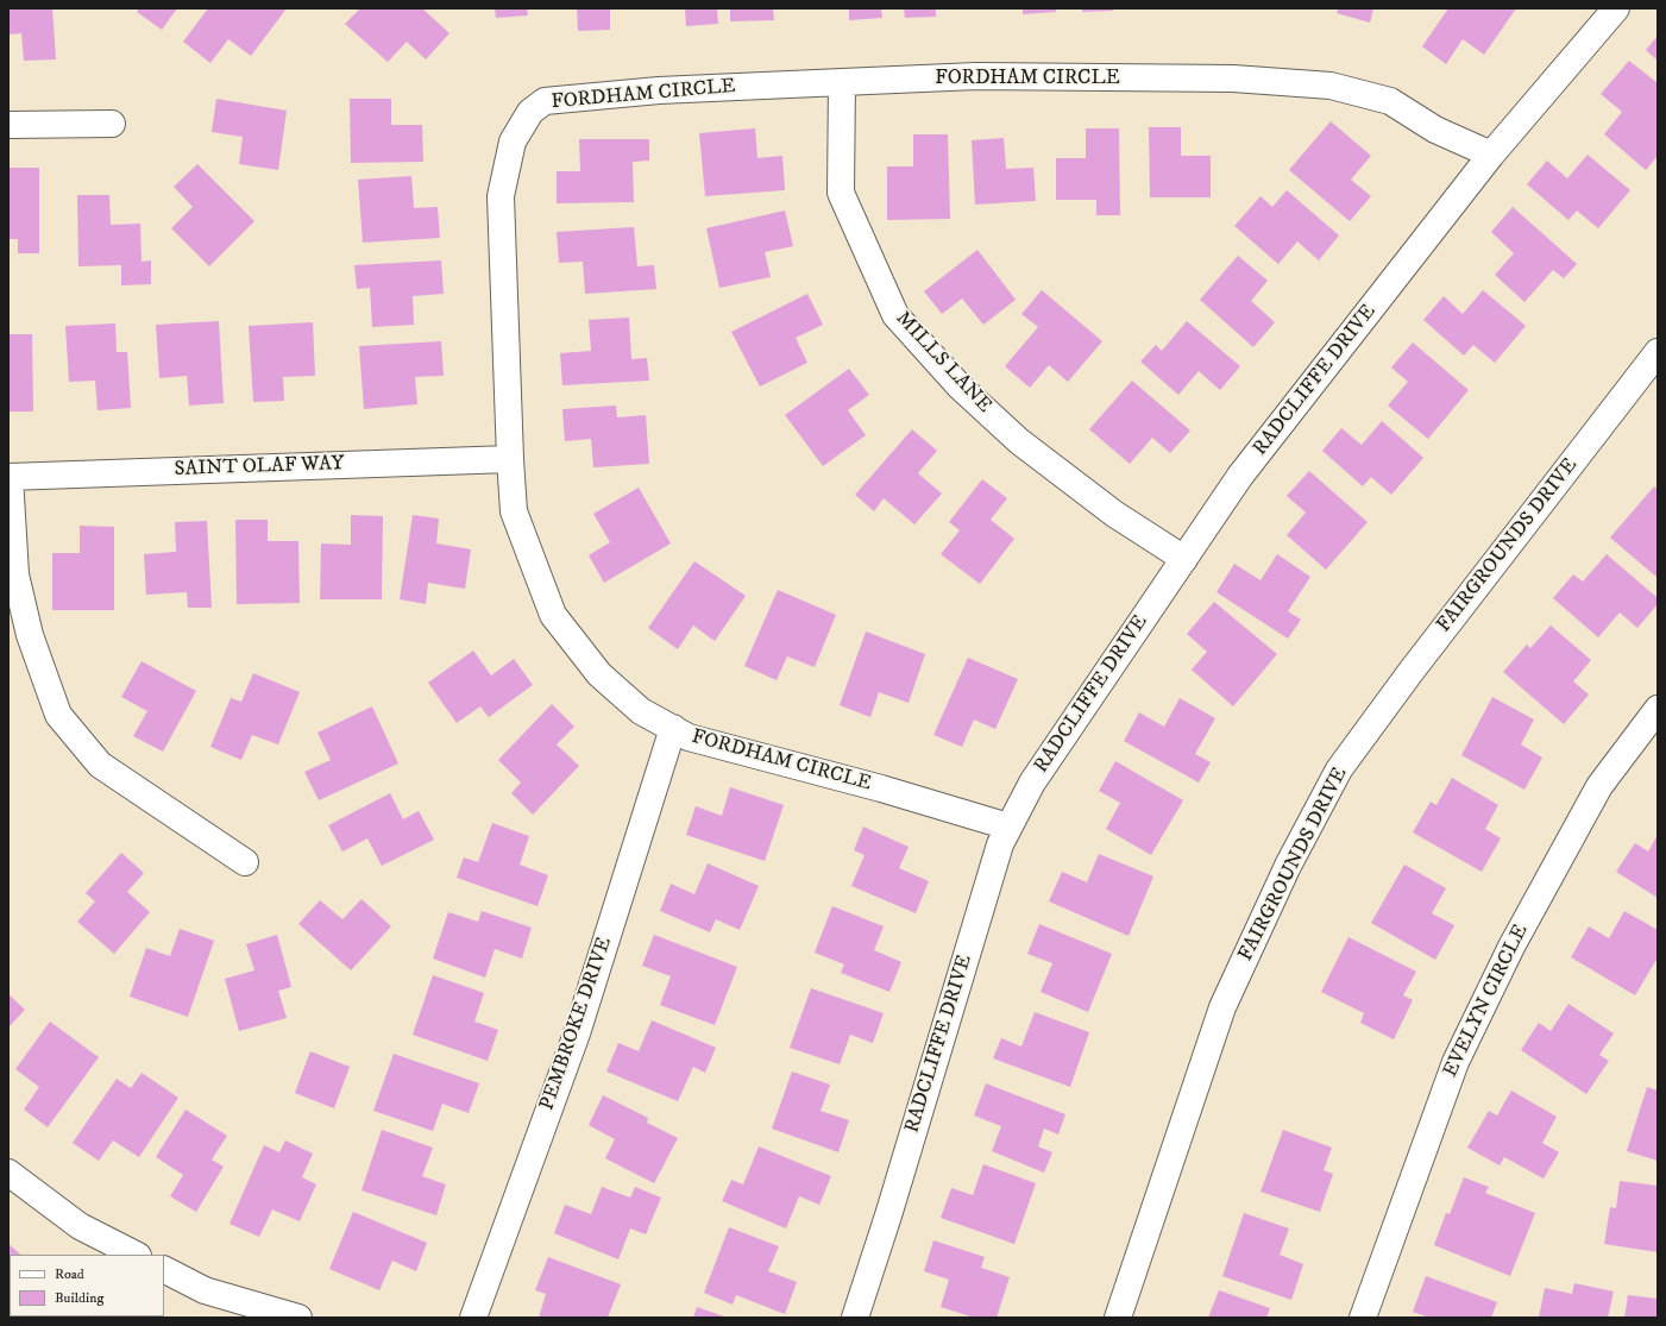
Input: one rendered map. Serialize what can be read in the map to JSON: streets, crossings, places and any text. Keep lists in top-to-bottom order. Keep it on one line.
{"streets":{"street":["FORDHAM CIRCLE","MILLS LANE","RADCLIFFE DRIVE","SAINT OLAF WAY","FAIRGROUNDS DRIVE","EVELYN CIRCLE","PEMBROKE DRIVE"]},"crossings":[["FORDHAM CIRCLE","MILLS LANE"],["FORDHAM CIRCLE","RADCLIFFE DRIVE"],["FORDHAM CIRCLE","SAINT OLAF WAY"],["FORDHAM CIRCLE","PEMBROKE DRIVE"],["MILLS LANE","RADCLIFFE DRIVE"]],"legend":["Road","Building"]}
